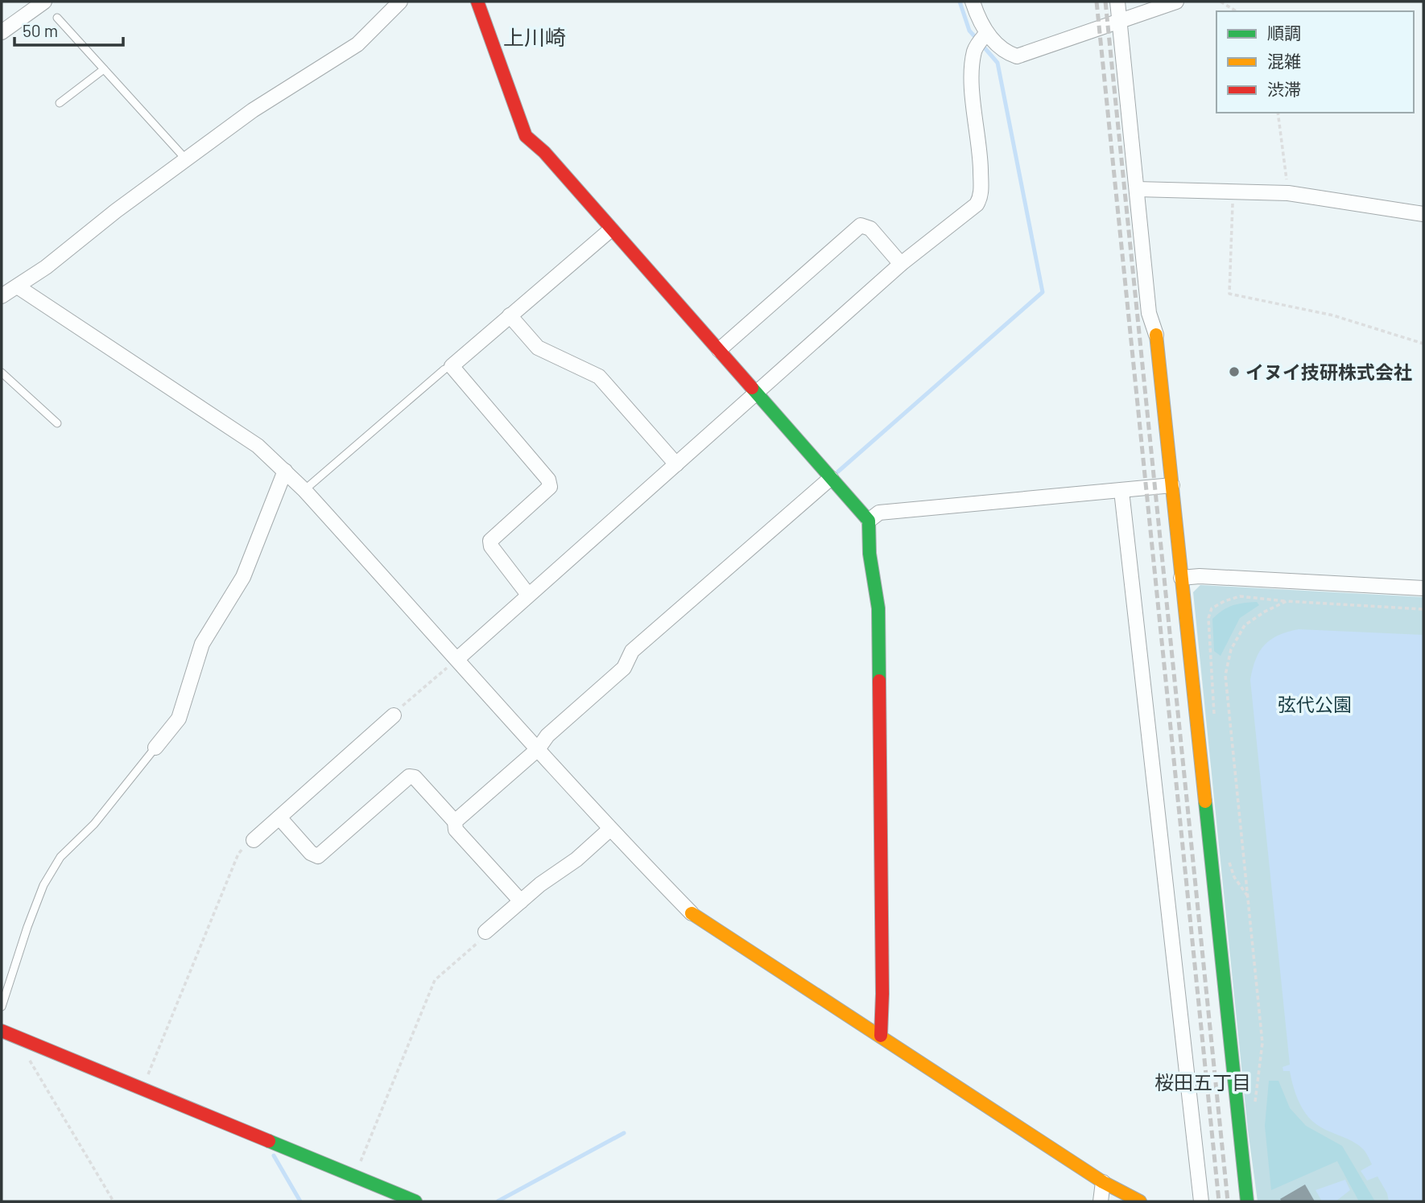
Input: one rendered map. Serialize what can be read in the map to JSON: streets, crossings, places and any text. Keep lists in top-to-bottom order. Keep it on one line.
{"districts":["上川崎","桜田五丁目"],"parks":["弦代公園"],"places":["イヌイ技研株式会社"],"legend":["順調","混雑","渋滞"],"scale_bar":"50 m"}
